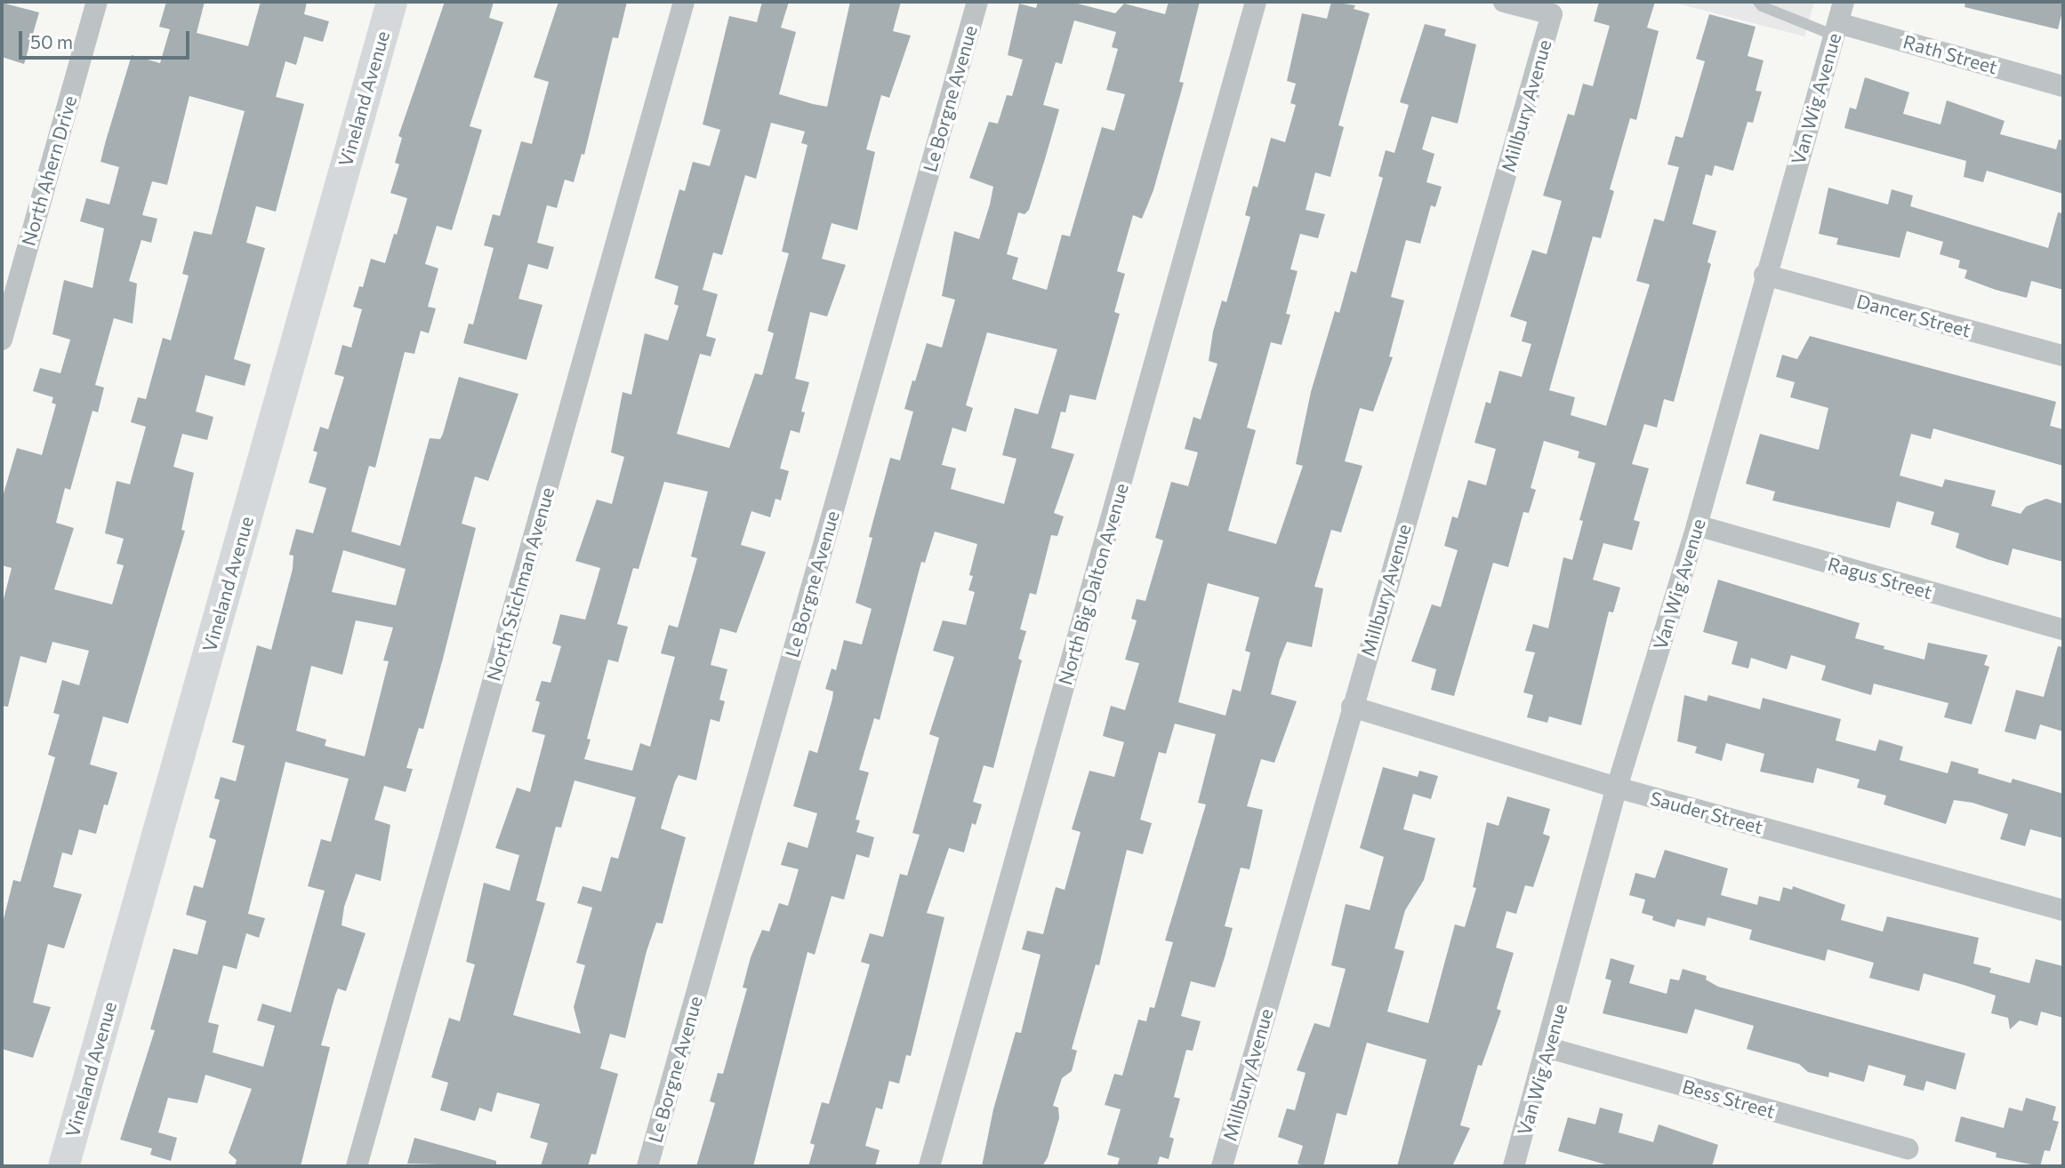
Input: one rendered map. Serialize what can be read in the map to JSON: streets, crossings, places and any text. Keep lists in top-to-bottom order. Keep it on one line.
{"streets":{"street":["Rath Street","Vineland Avenue","Le Borgne Avenue","Van Wig Avenue","Millbury Avenue","North Ahern Drive","Dancer Street","Ragus Street","North Stichman Avenue","North Big Dalton Avenue","Sauder Street","Bess Street"]},"crossings":[["Rath Street","Van Wig Avenue"],["Van Wig Avenue","Dancer Street"],["Van Wig Avenue","Ragus Street"],["Van Wig Avenue","Sauder Street"],["Van Wig Avenue","Bess Street"],["Millbury Avenue","Sauder Street"]],"scale_bar":"50 m"}
